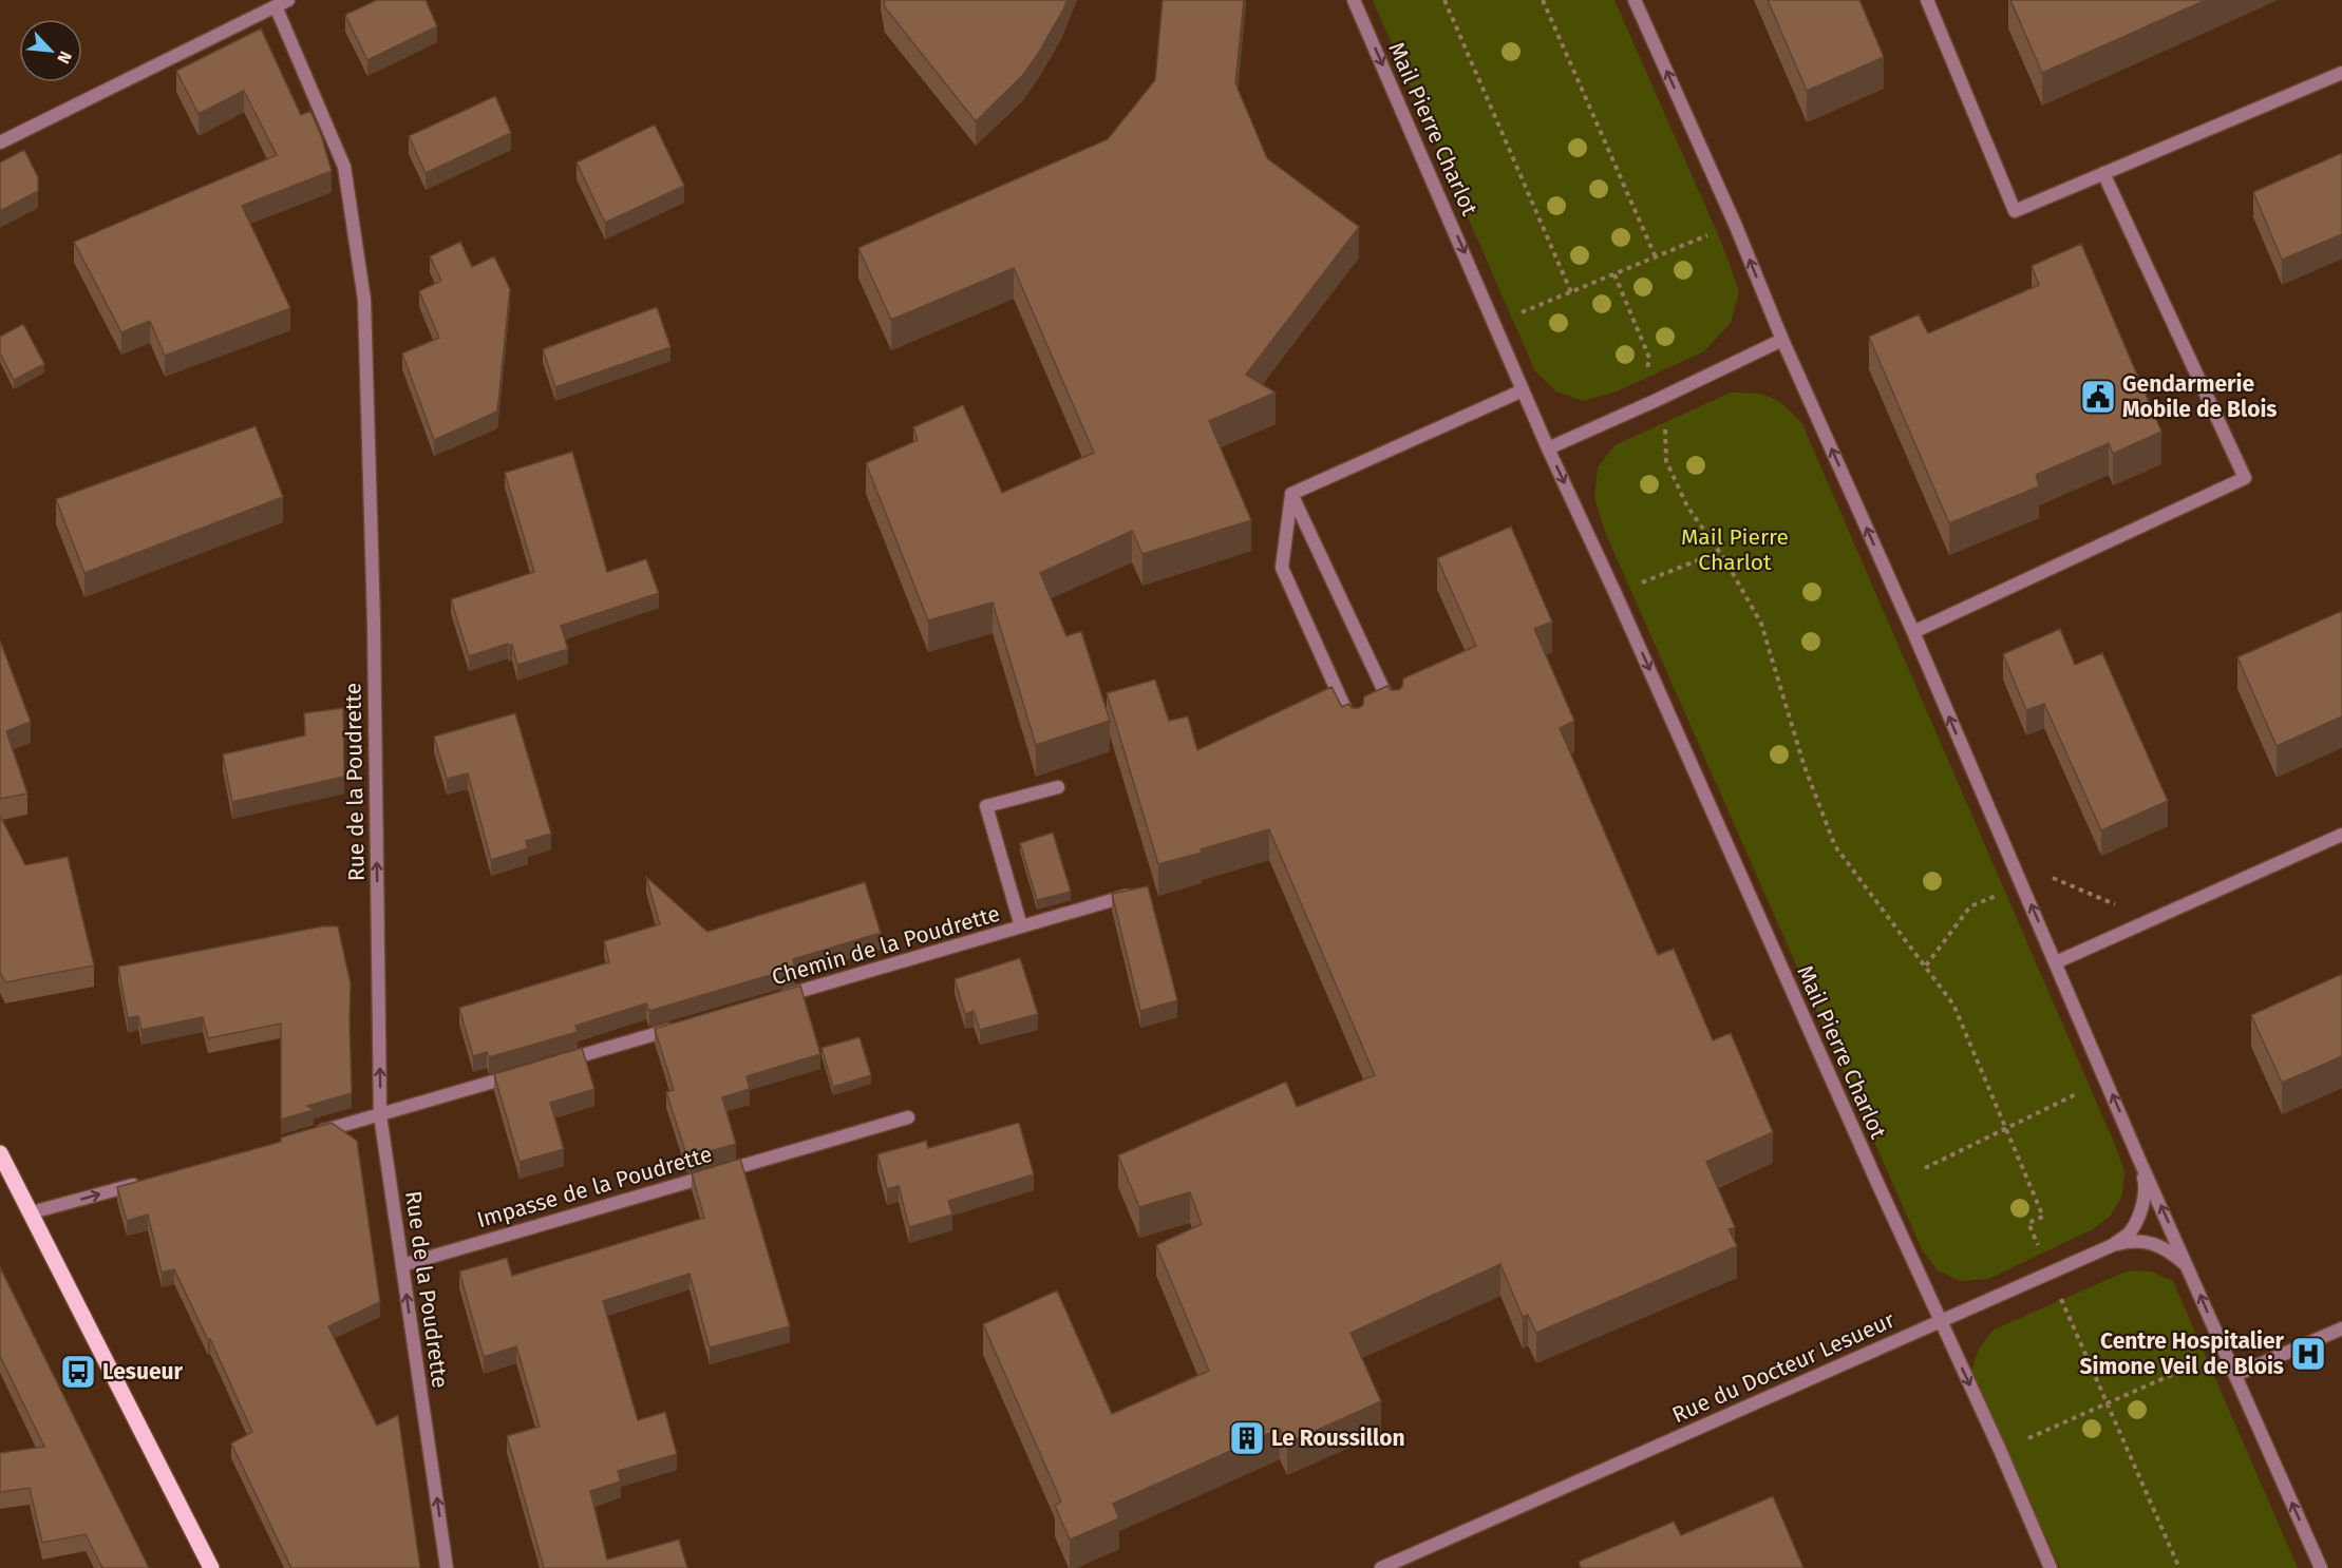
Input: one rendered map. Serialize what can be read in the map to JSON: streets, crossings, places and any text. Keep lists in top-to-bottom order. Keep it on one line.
{"streets":{"street":["Mail Pierre Charlot","Rue de la Poudrette","Chemin de la Poudrette","Impasse de la Poudrette","Rue du Docteur Lesueur"]},"crossings":[["Mail Pierre Charlot","Rue du Docteur Lesueur"],["Rue de la Poudrette","Impasse de la Poudrette"]],"one_way":["Mail Pierre Charlot","Rue de la Poudrette"],"parks":["Mail Pierre Charlot"],"places":{"public building":["Gendarmerie Mobile de Blois"],"hospital":["Centre Hospitalier Simone Veil de Blois"],"bus stop":["Lesueur"],"building":["Le Roussillon"]},"north":"bottom right"}
